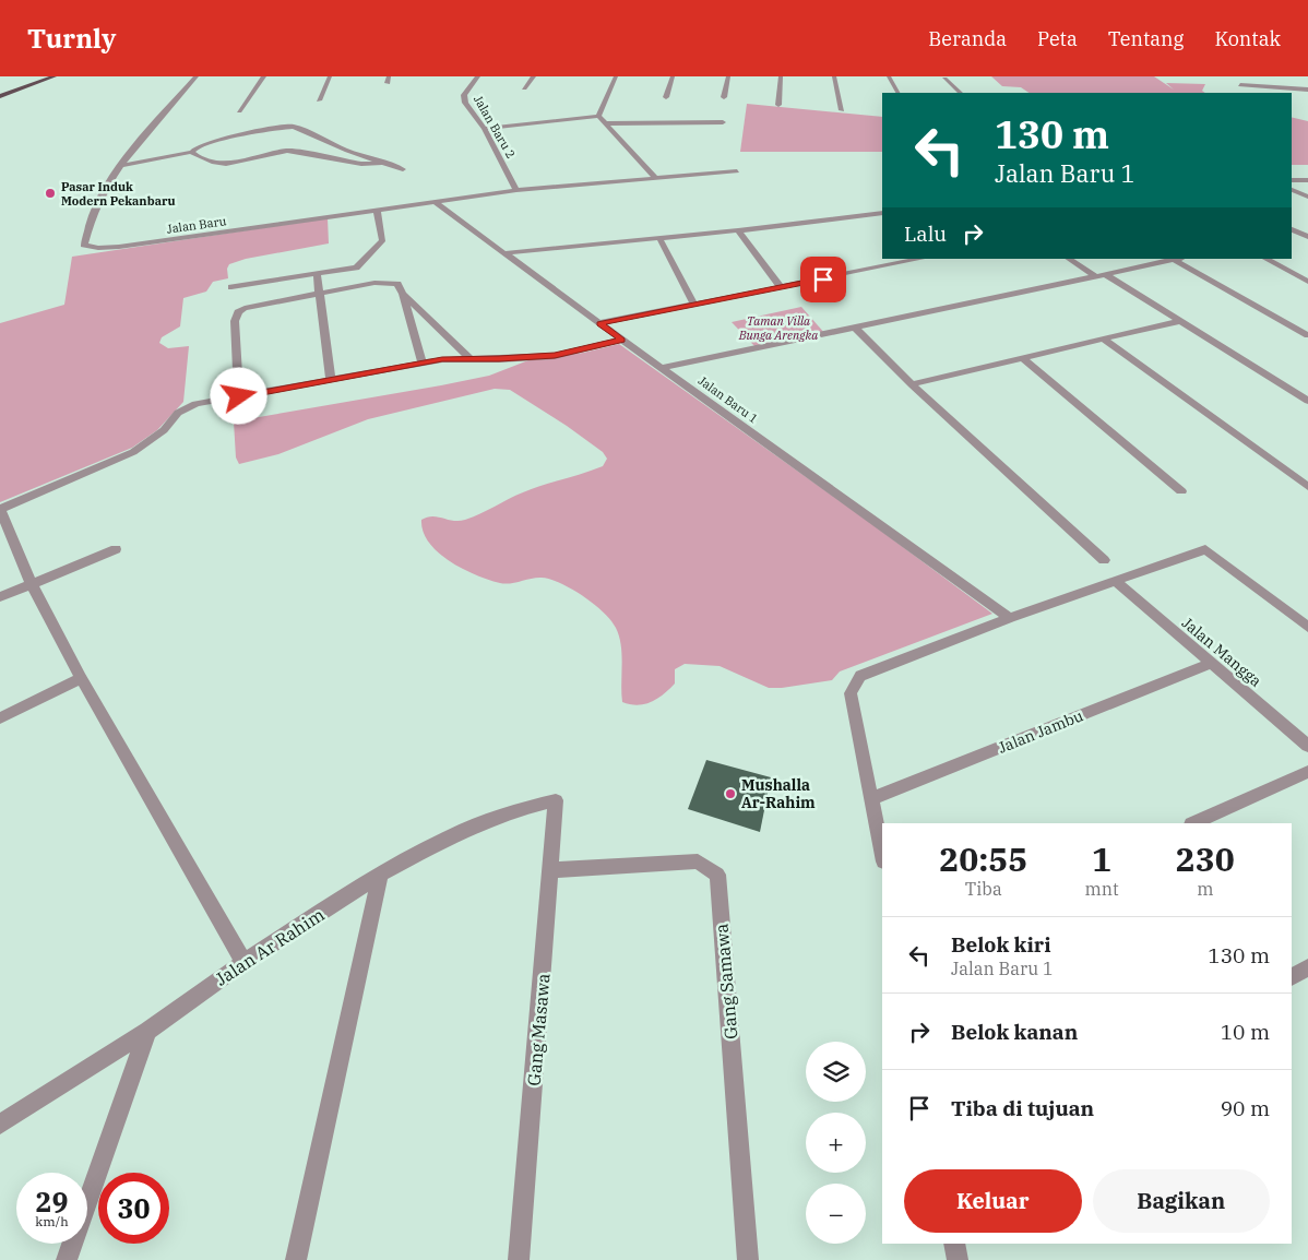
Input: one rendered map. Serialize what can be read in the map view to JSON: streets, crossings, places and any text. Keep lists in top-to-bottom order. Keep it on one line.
{"streets":{"street":["Jalan Baru 2","Jalan Baru","Jalan Baru 1","Jalan Mangga","Jalan Jambu","Jalan Ar Rahim","Gang Samawa","Gang Masawa"]},"crossings":[["Jalan Baru 2","Jalan Baru"],["Jalan Baru","Jalan Baru 1"],["Jalan Mangga","Jalan Jambu"],["Jalan Ar Rahim","Gang Masawa"],["Gang Samawa","Gang Masawa"]],"parks":["Taman Villa Bunga Arengka"],"places":["Pasar Induk Modern Pekanbaru","Mushalla Ar-Rahim"],"page":{"header":"Turnly","nav":["Beranda","Peta","Tentang","Kontak"],"turn":["130 m","Jalan Baru 1"],"then":"Lalu","eta":["20:55","Tiba","1","mnt","230","m"],"list":[{"name":"Belok kiri","note":"Jalan Baru 1","value":"130 m"},{"name":"Belok kanan","value":"10 m"},{"name":"Tiba di tujuan","value":"90 m"}],"map_buttons":["+","−"],"buttons":["Keluar","Bagikan"],"speed":"29 km/h","limit":"30"}}
